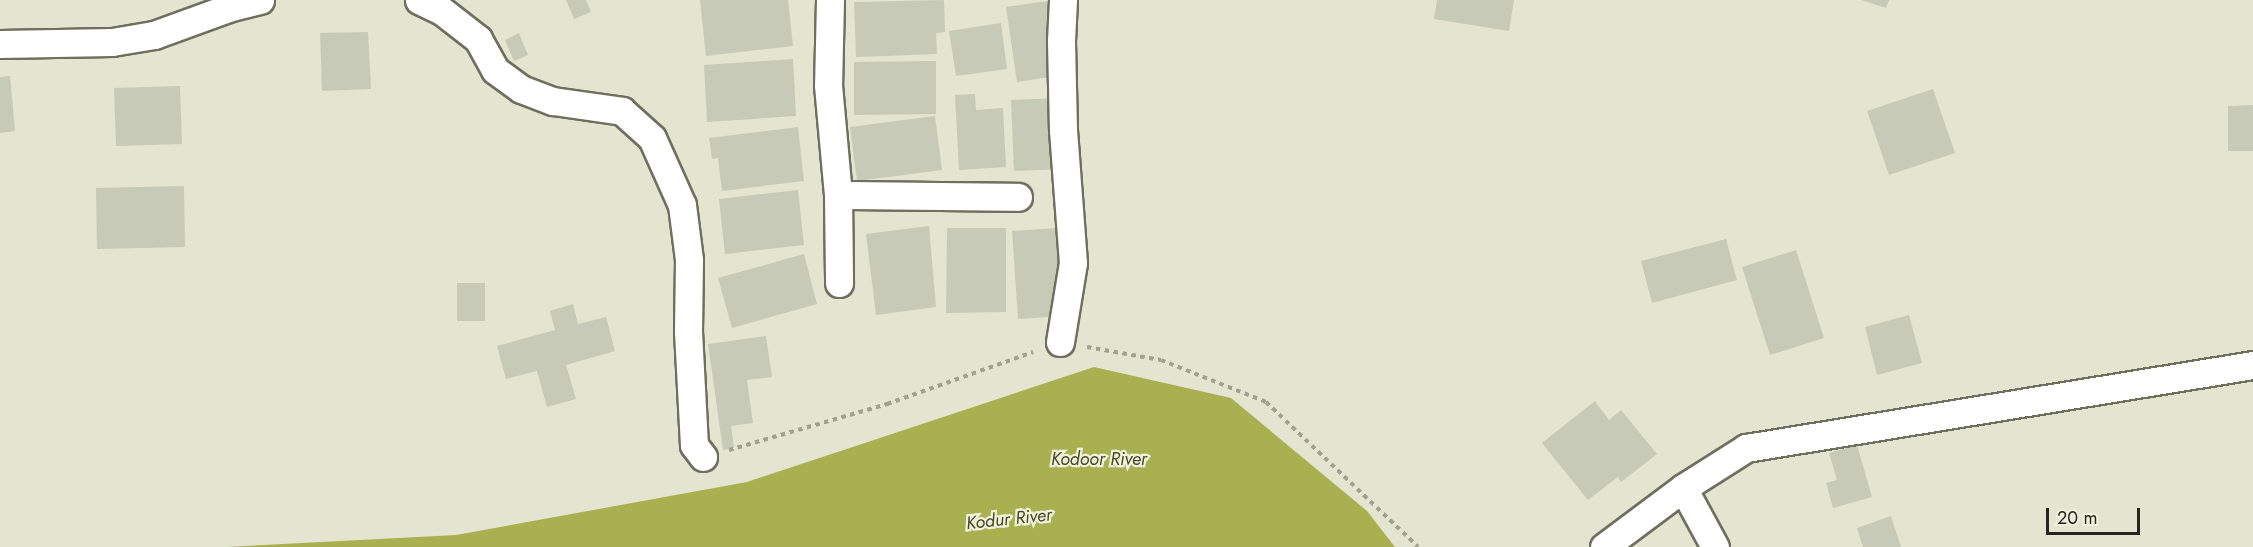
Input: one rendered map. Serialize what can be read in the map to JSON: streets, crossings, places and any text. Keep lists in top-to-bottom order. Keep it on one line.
{"water":["Kodoor River","Kodur River"],"scale_bar":"20 m"}
